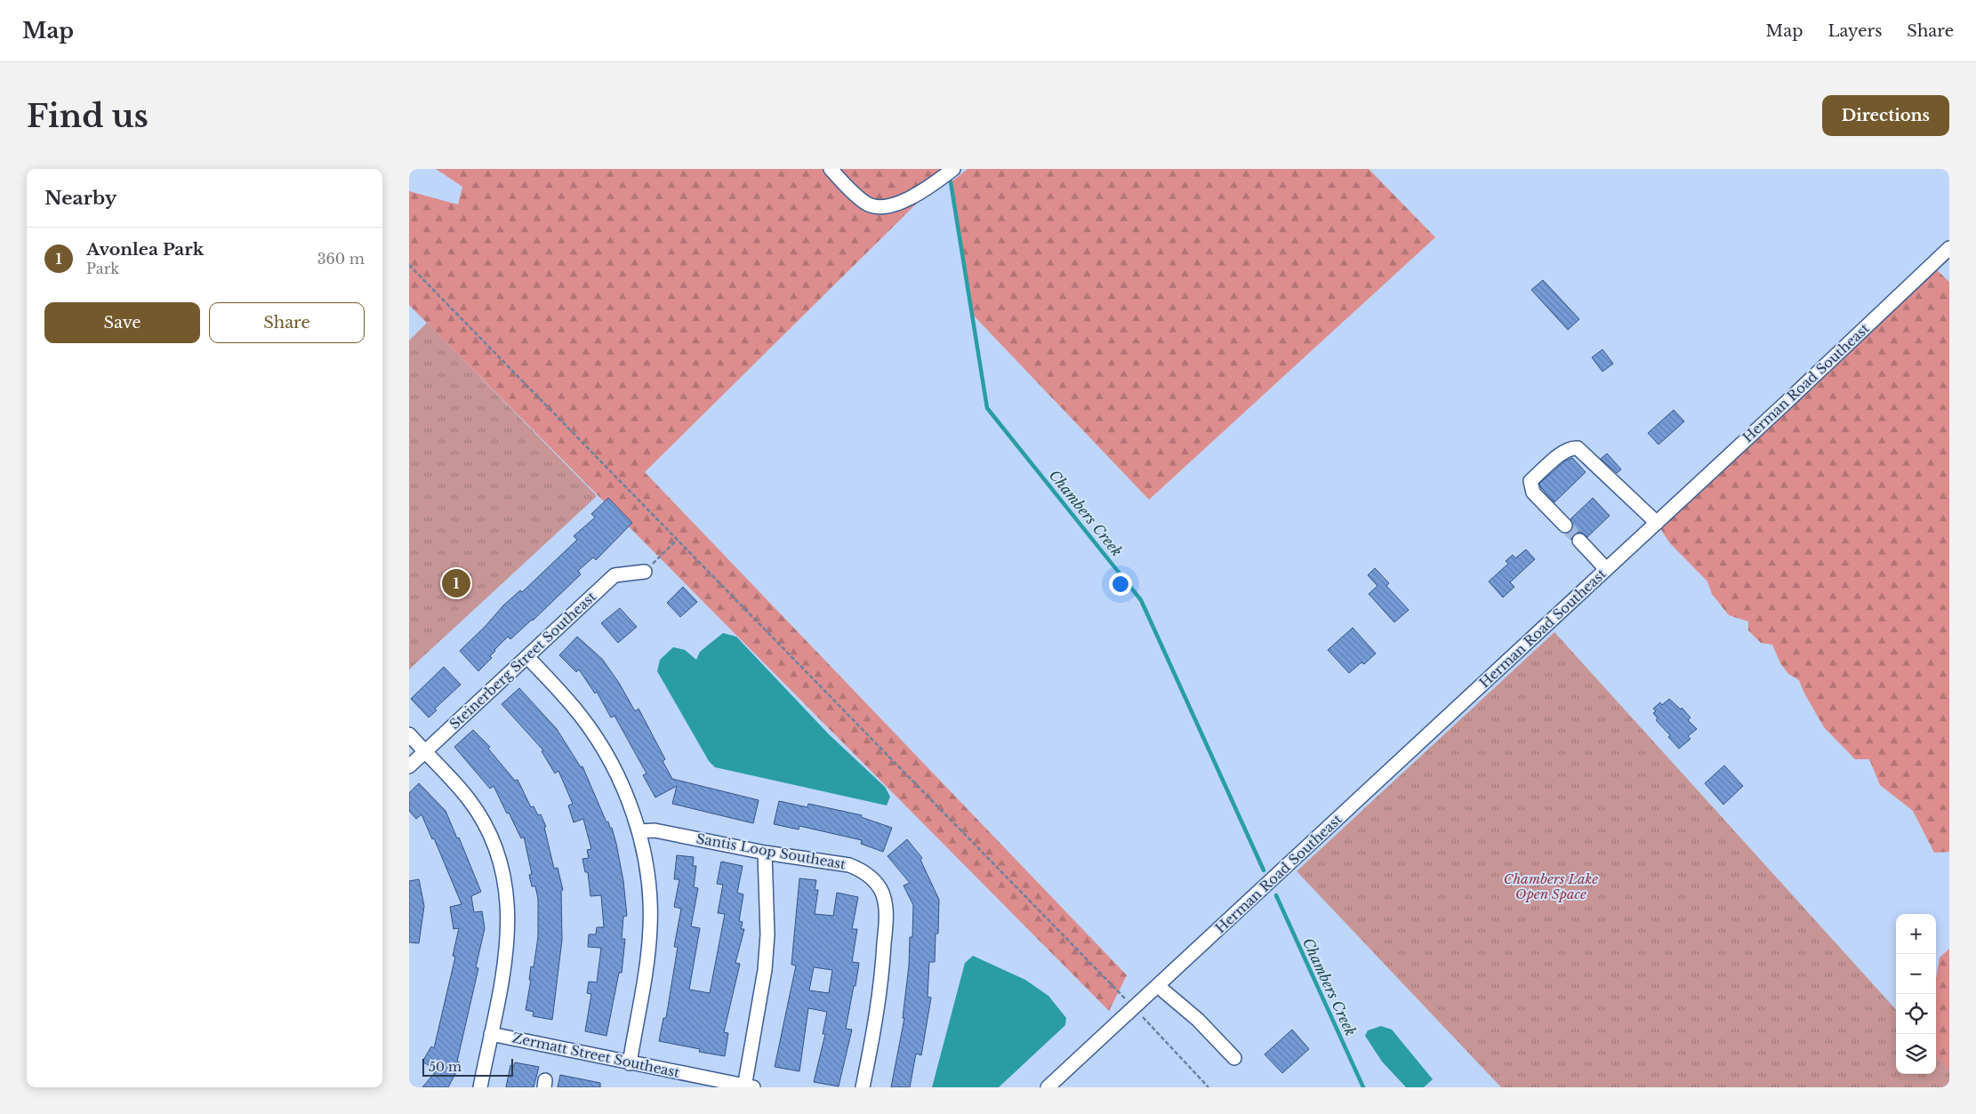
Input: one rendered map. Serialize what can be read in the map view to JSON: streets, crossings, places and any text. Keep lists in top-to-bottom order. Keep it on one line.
{"streets":{"street":["Herman Road Southeast","Steinerberg Street Southeast","Santis Loop Southeast","Zermatt Street Southeast"]},"water":["Chambers Creek"],"parks":["Chambers Lake Open Space"],"scale_bar":"50 m","page":{"header":"Map","nav":["Map","Layers","Share"],"buttons":["Directions",["Save","Share"]],"title":"Find us","heading":"Nearby","list":[{"mark":"1","name":"Avonlea Park","note":"Park","value":"360 m"}],"pins":"1","map_buttons":["+","−"],"scale":"50 m"}}
